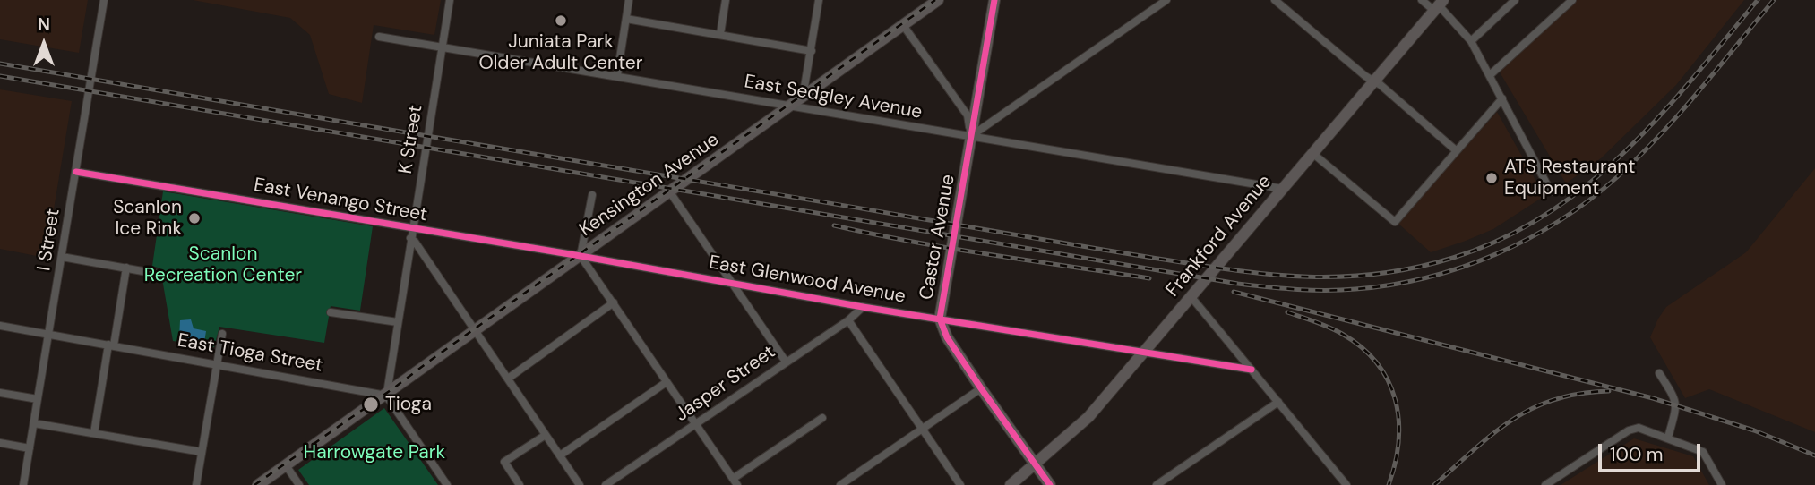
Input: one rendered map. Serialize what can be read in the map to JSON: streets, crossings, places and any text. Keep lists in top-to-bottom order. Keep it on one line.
{"streets":{"main road":["Castor Avenue"],"street":["East Sedgley Avenue","K Street","Kensington Avenue","East Venango Street","Frankford Avenue","I Street","East Glenwood Avenue","East Tioga Street","Jasper Street"]},"crossings":[["East Sedgley Avenue","K Street"],["East Sedgley Avenue","Kensington Avenue"],["East Sedgley Avenue","Frankford Avenue"],["East Sedgley Avenue","Castor Avenue"],["K Street","Kensington Avenue"],["K Street","East Venango Street"],["K Street","East Tioga Street"],["Kensington Avenue","East Venango Street"],["Kensington Avenue","East Glenwood Avenue"],["Kensington Avenue","East Tioga Street"],["East Venango Street","I Street"],["East Venango Street","East Glenwood Avenue"],["Frankford Avenue","Castor Avenue"],["Frankford Avenue","East Glenwood Avenue"],["Castor Avenue","East Glenwood Avenue"],["I Street","East Tioga Street"],["East Glenwood Avenue","Jasper Street"]],"parks":["Scanlon Recreation Center","Harrowgate Park"],"places":["Juniata Park Older Adult Center","ATS Restaurant Equipment","Scanlon Ice Rink","Tioga"],"scale_bar":"100 m","north":"top"}
